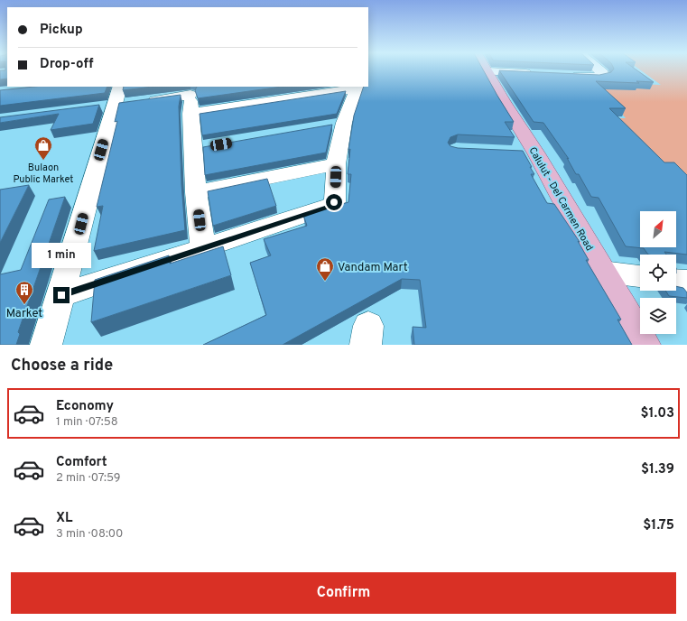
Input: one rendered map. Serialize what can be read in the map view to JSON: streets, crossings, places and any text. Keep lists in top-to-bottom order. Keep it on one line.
{"streets":{"main road":["Calulut - Del Carmen Road"]},"places":{"shop":["Bulaon Public Market","Vandam Mart"],"building":["Market"]},"north":"top right","page":{"banner":["Pickup","Drop-off"],"bubble":"1 min","heading":"Choose a ride","list":[{"name":"Economy","note":"1 min · 07:58","value":"$1.03"},{"name":"Comfort","note":"2 min · 07:59","value":"$1.39"},{"name":"XL","note":"3 min · 08:00","value":"$1.75"}],"buttons":"Confirm"}}
